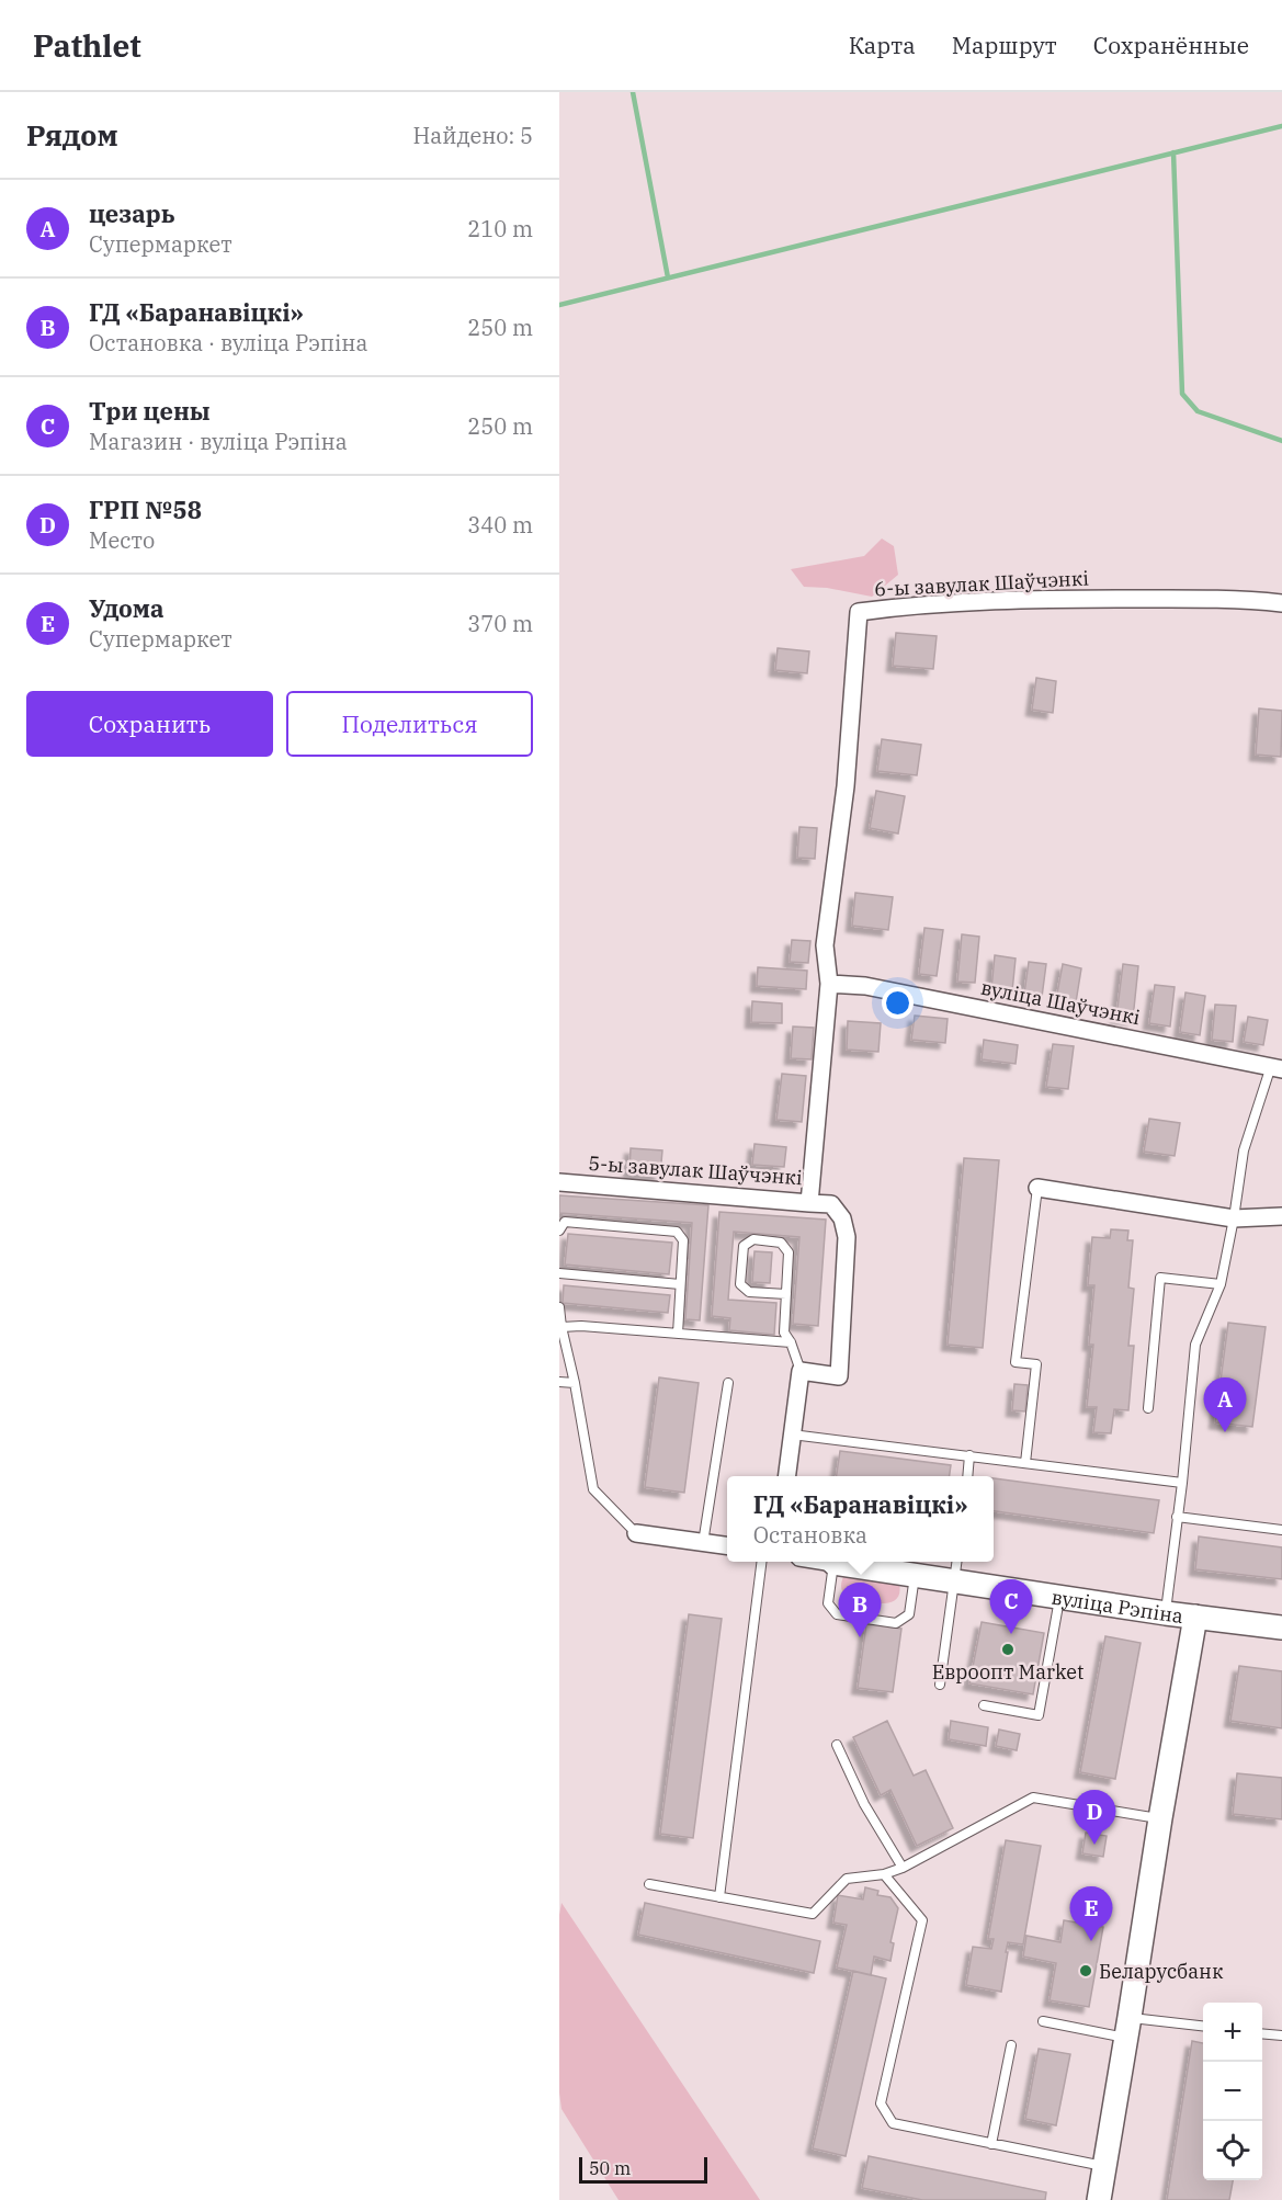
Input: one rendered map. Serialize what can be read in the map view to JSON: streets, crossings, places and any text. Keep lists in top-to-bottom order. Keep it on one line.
{"streets":{"street":["6-ы завулак Шаўчэнкі","вуліца Шаўчэнкі","5-ы завулак Шаўчэнкі","вуліца Рэпіна"]},"crossings":[["6-ы завулак Шаўчэнкі","вуліца Шаўчэнкі"],["6-ы завулак Шаўчэнкі","5-ы завулак Шаўчэнкі"],["вуліца Шаўчэнкі","5-ы завулак Шаўчэнкі"]],"places":["Евроопт Market","Беларусбанк"],"scale_bar":"50 m","page":{"header":"Pathlet","nav":["Карта","Маршрут","Сохранённые"],"heading":["Рядом","Найдено: 5"],"list":[{"mark":"A","name":"цезарь","note":"Супермаркет","value":"210 m"},{"mark":"B","name":"ГД «Баранавіцкі»","note":"Остановка · вуліца Рэпіна","value":"250 m"},{"mark":"C","name":"Три цены","note":"Магазин · вуліца Рэпіна","value":"250 m"},{"mark":"D","name":"ГРП №58","note":"Место","value":"340 m"},{"mark":"E","name":"Удома","note":"Супермаркет","value":"370 m"}],"buttons":["Сохранить","Поделиться"],"pins":["A","C","B","D","E"],"popup":["ГД «Баранавіцкі»","Остановка"],"map_buttons":["+","−"],"scale":"50 m"}}
